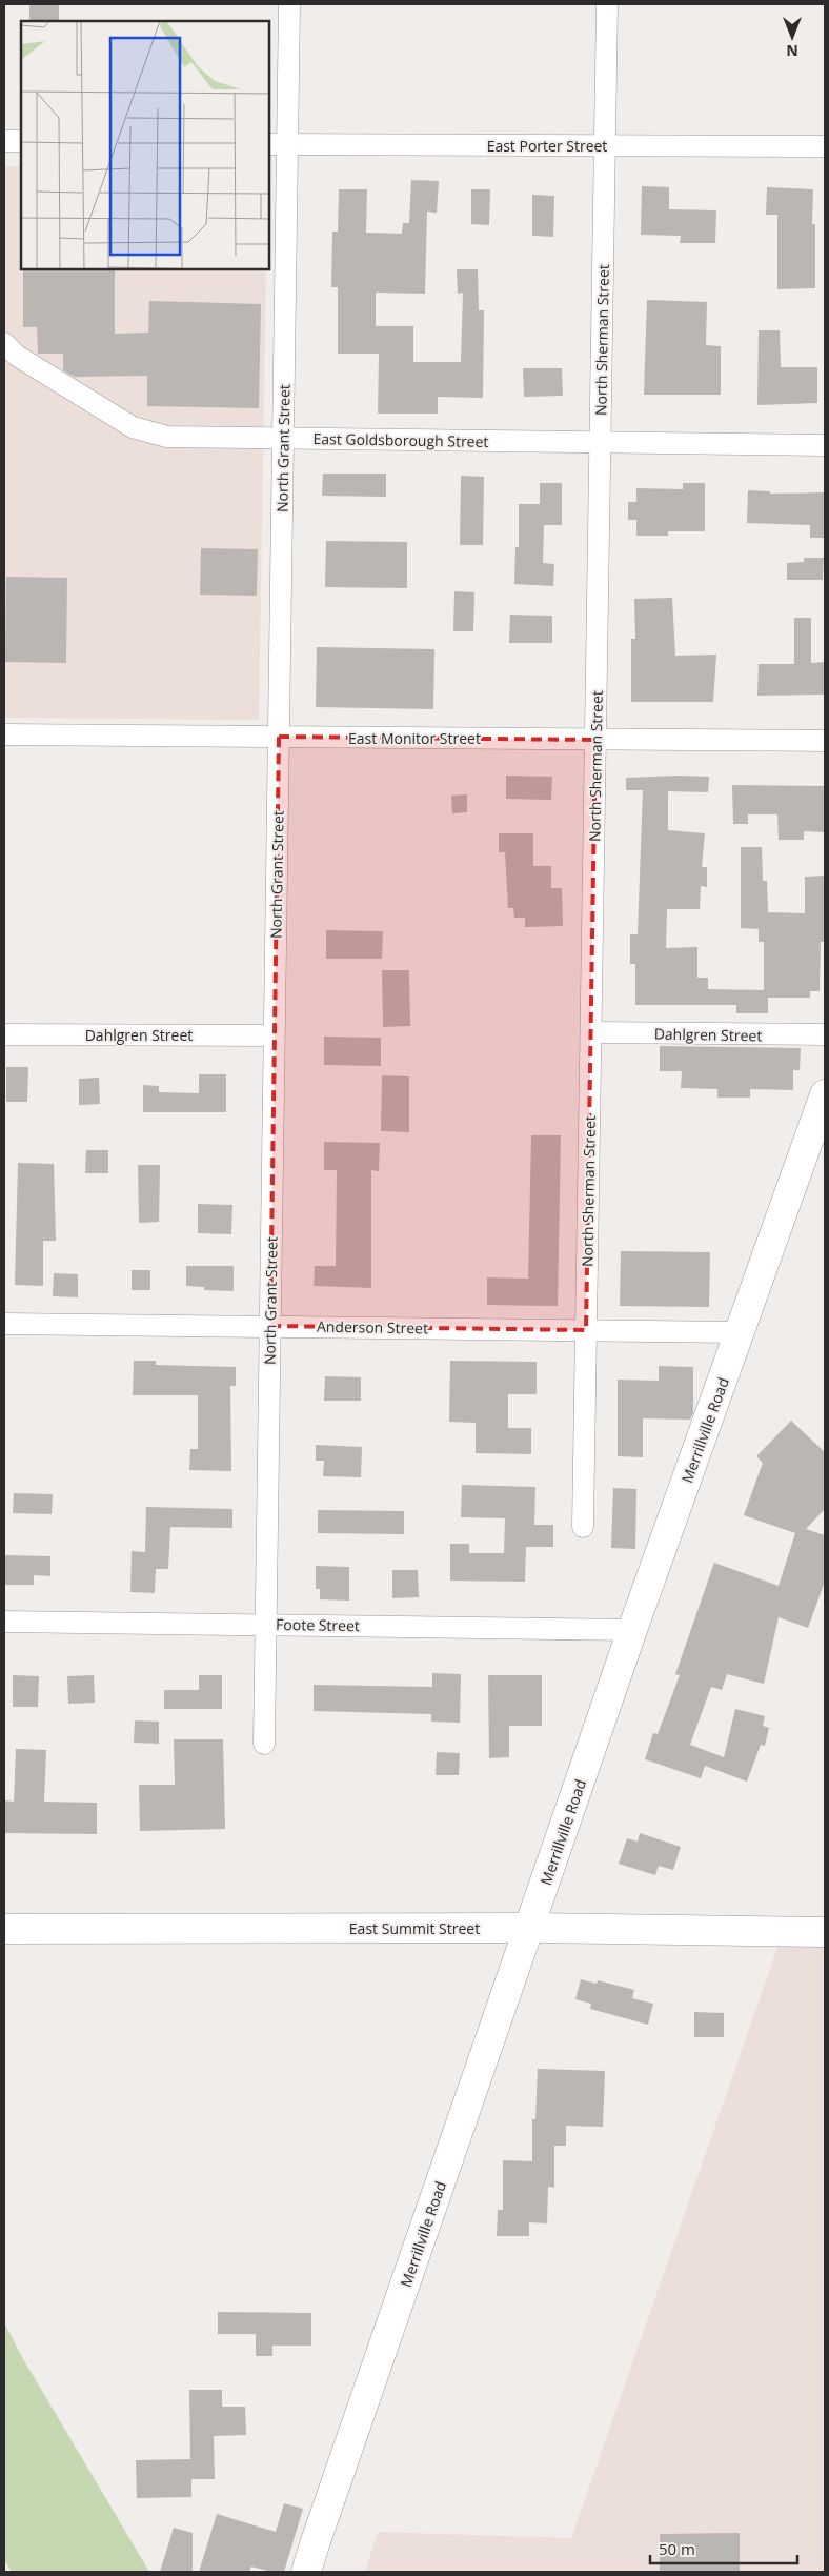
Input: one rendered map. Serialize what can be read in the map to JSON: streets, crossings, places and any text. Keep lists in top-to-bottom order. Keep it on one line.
{"streets":{"street":["East Porter Street","North Sherman Street","East Goldsborough Street","North Grant Street","East Monitor Street","Dahlgren Street","Anderson Street","Merrillville Road","Foote Street","East Summit Street"]},"crossings":[["East Porter Street","North Sherman Street"],["East Porter Street","North Grant Street"],["North Sherman Street","East Goldsborough Street"],["North Sherman Street","East Monitor Street"],["North Sherman Street","Dahlgren Street"],["North Sherman Street","Anderson Street"],["East Goldsborough Street","North Grant Street"],["North Grant Street","East Monitor Street"],["North Grant Street","Dahlgren Street"],["North Grant Street","Anderson Street"],["North Grant Street","Foote Street"],["Anderson Street","Merrillville Road"],["Merrillville Road","Foote Street"],["Merrillville Road","East Summit Street"]],"scale_bar":"50 m","north":"bottom"}
